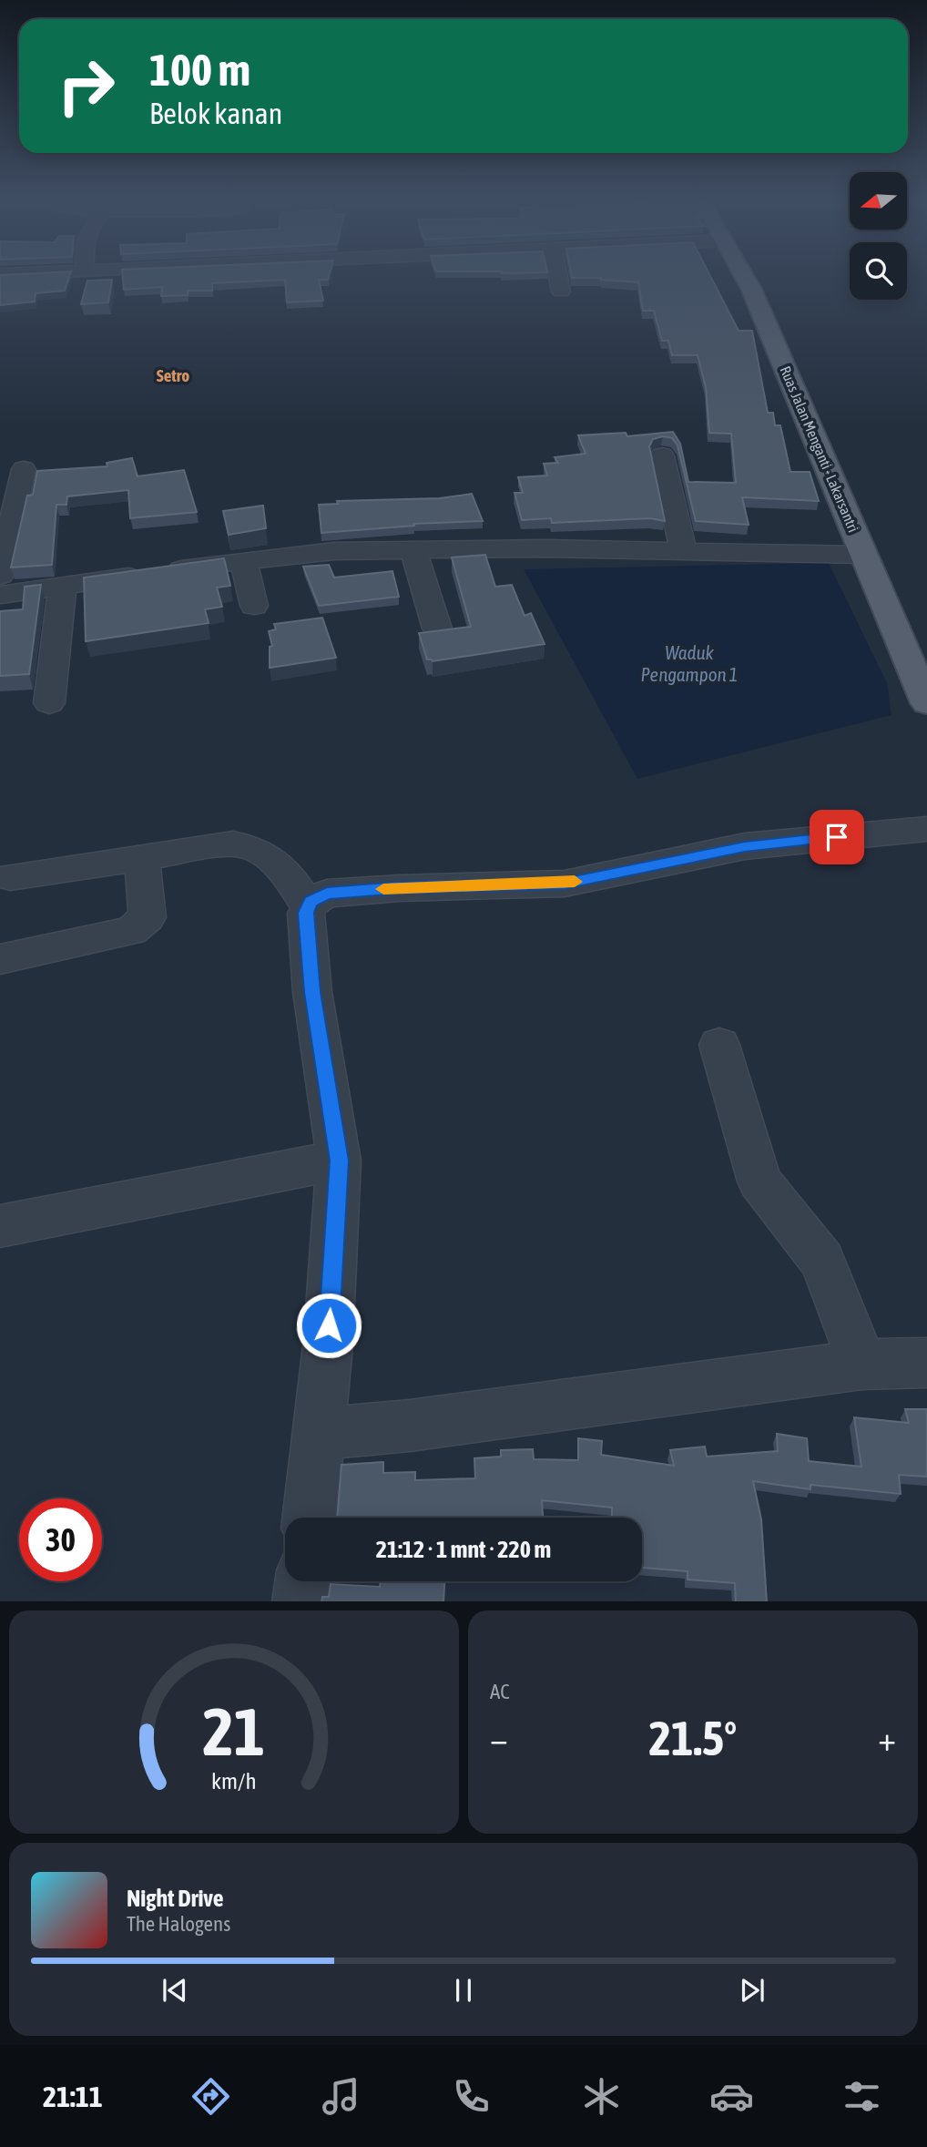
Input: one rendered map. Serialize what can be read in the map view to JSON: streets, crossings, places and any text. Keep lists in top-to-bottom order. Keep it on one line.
{"streets":{"main road":["Ruas Jalan Menganti - Lakarsantri"]},"districts":["Setro"],"water":["Waduk Pengampon 1"],"north":"left","page":{"turn":["100 m","Belok kanan"],"limit":"30","trip":"21:12 · 1 mnt · 220 m","tile":"AC","heat":["−","21.5°","+"],"song":["Night Drive","The Halogens"],"tabs":"21:11","gauge":["21","km/h"]}}
